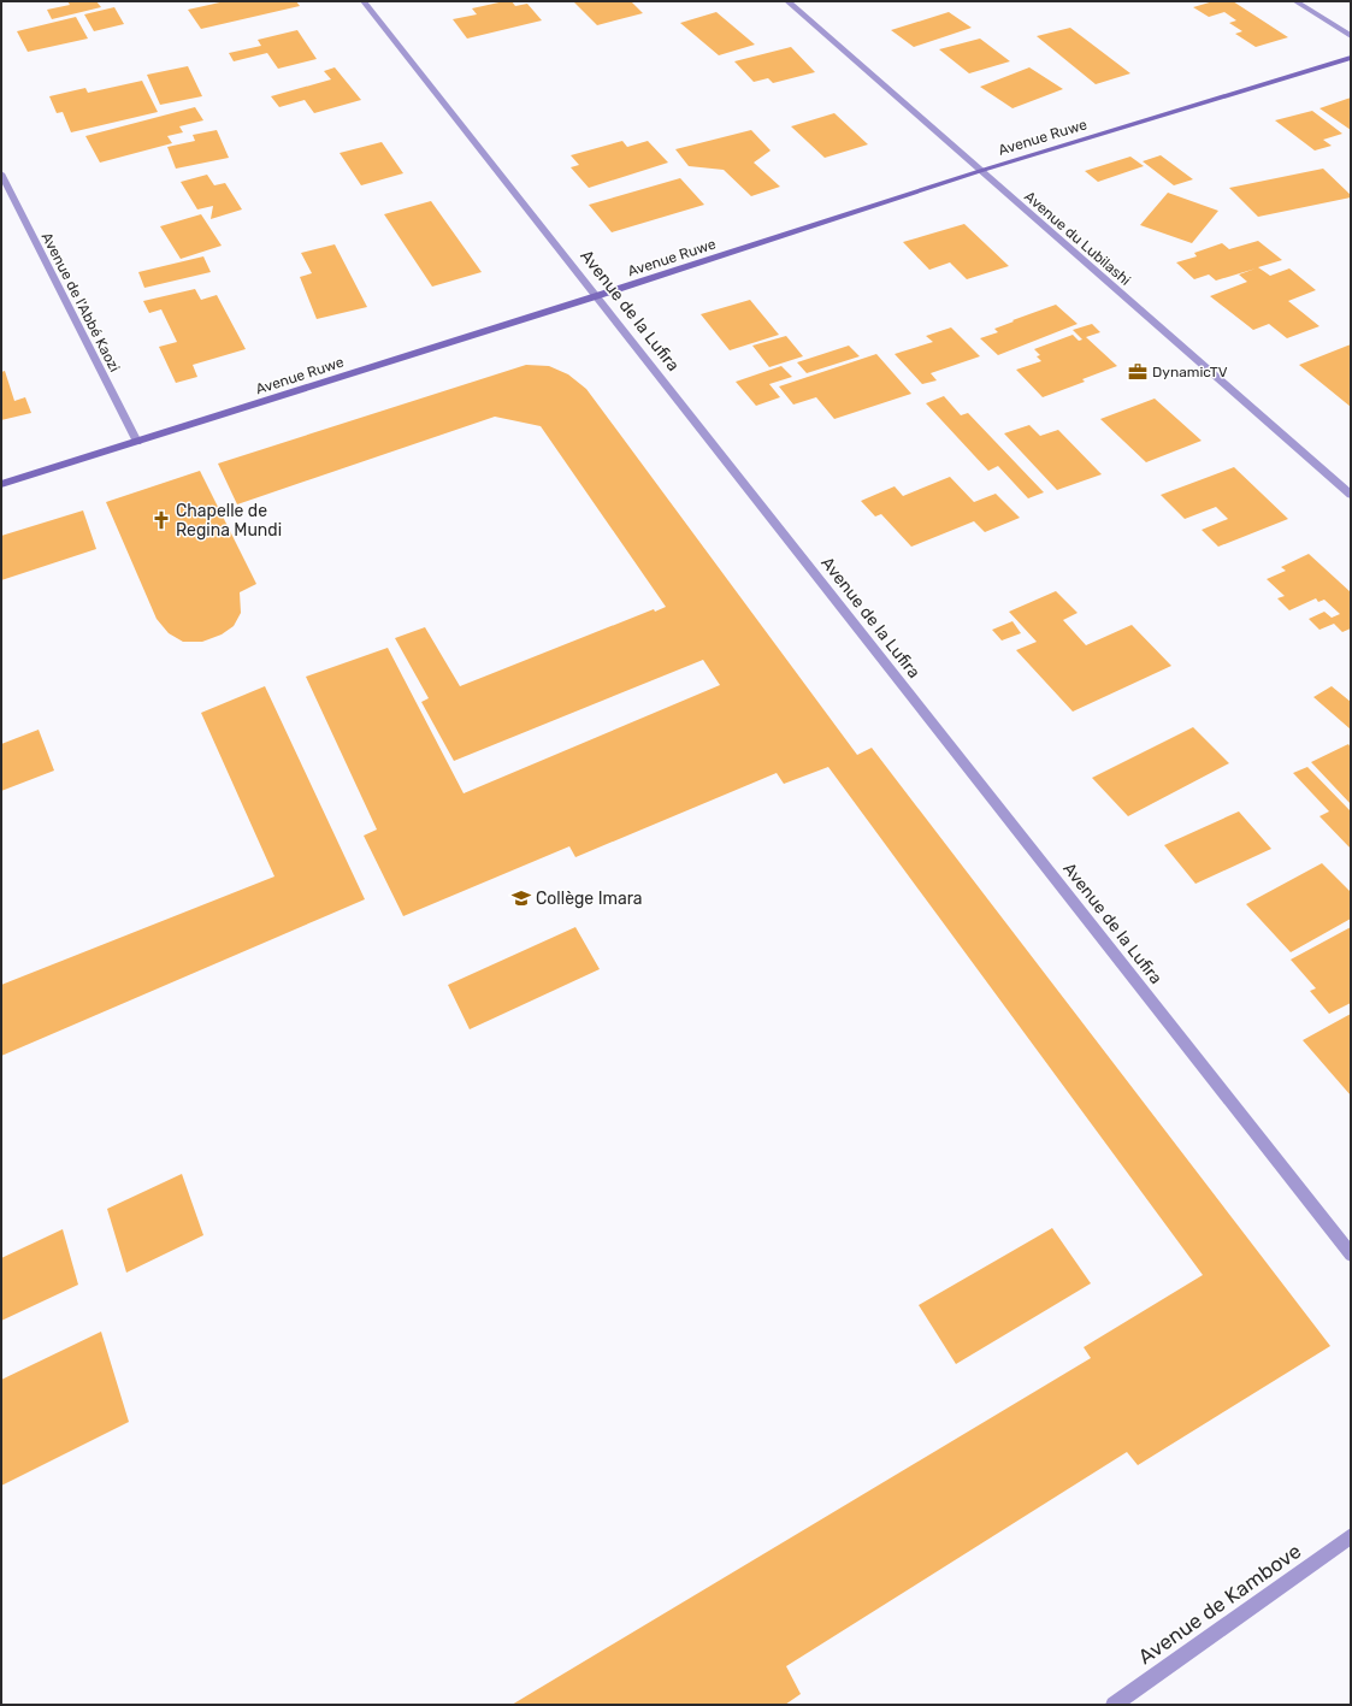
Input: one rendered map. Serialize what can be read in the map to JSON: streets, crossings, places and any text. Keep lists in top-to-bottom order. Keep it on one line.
{"streets":{"street":["Avenue Ruwe","Avenue du Lubilashi","Avenue de l'Abbé Kaozi","Avenue de la Lufira","Avenue de Kambove"]},"crossings":[["Avenue Ruwe","Avenue du Lubilashi"],["Avenue Ruwe","Avenue de l'Abbé Kaozi"],["Avenue Ruwe","Avenue de la Lufira"]],"places":{"office":["DynamicTV"],"church":["Chapelle de Regina Mundi"],"school or university":["Collège Imara"]}}
